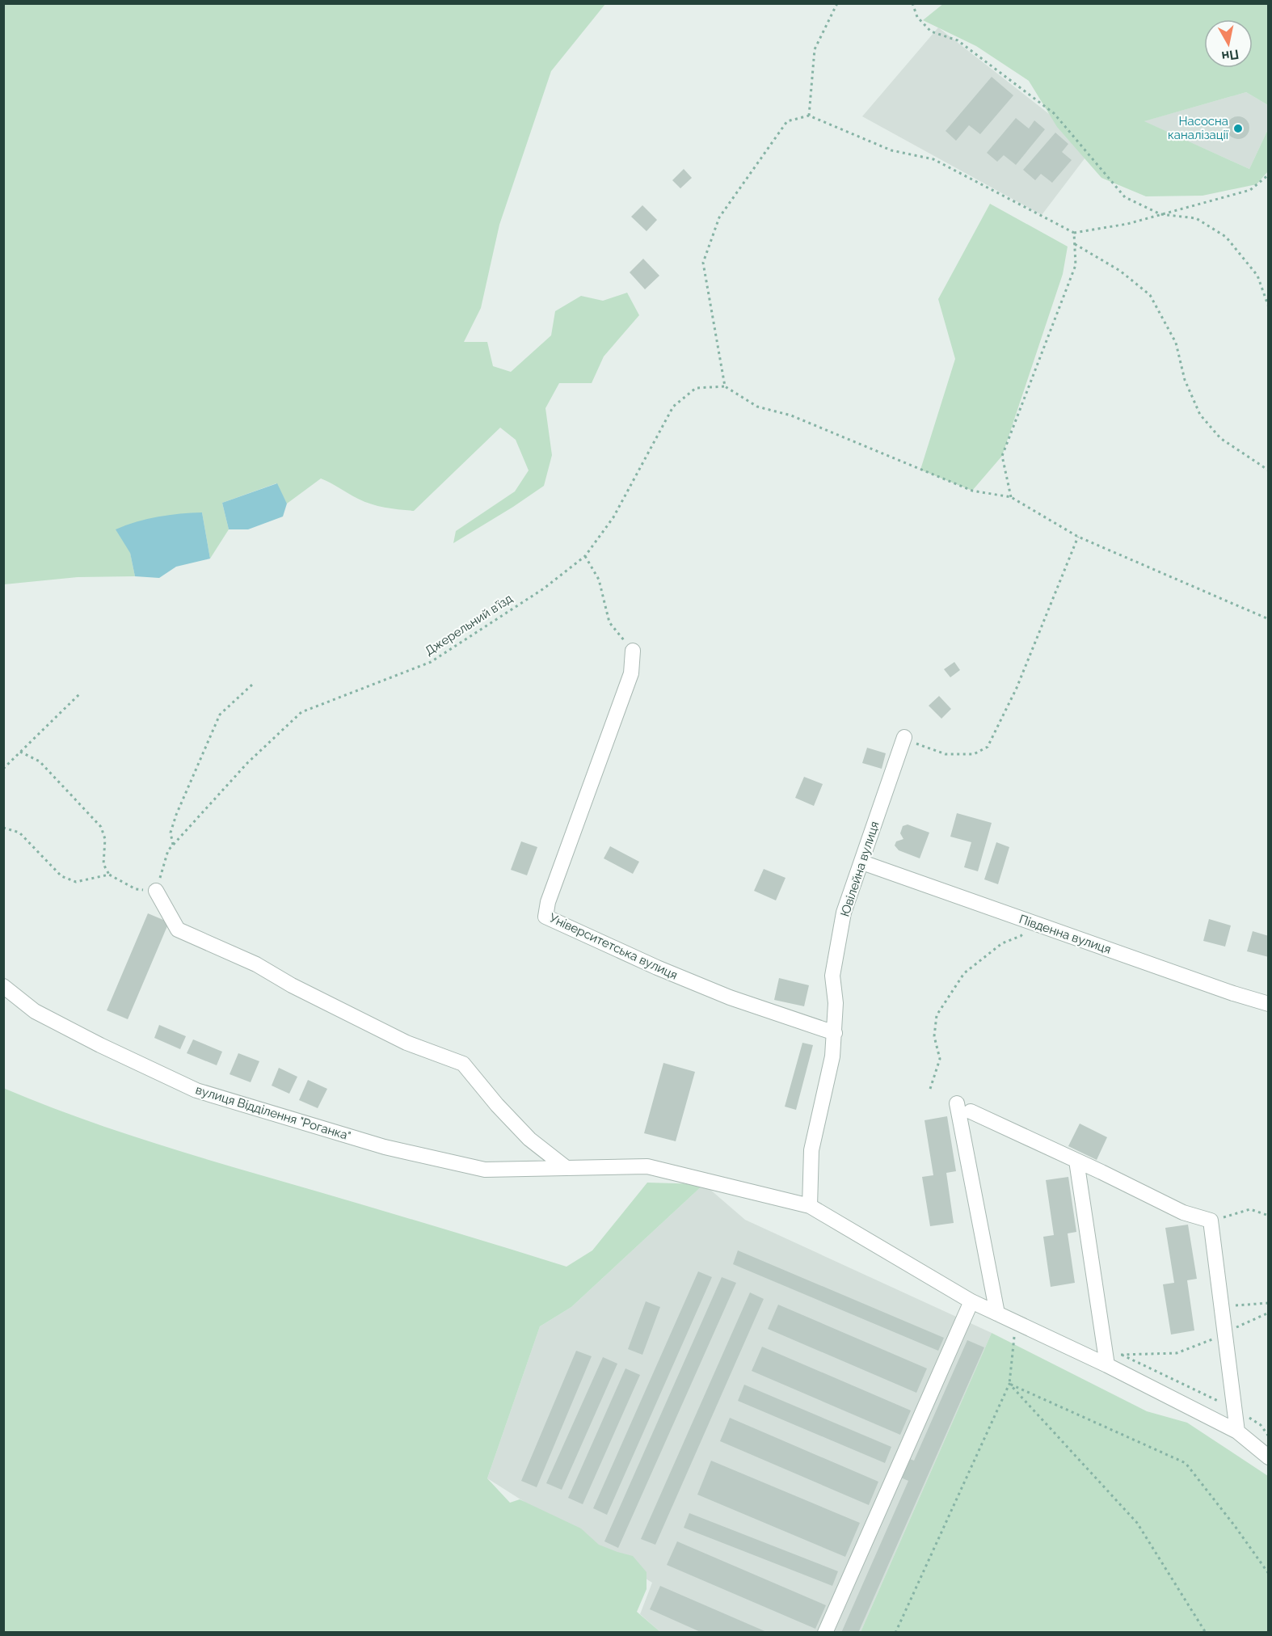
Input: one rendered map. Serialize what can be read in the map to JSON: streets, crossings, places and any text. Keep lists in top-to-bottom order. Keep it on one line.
{"streets":{"street":["Ювілейна вулиця","Південна вулиця","Університетська вулиця","вулиця Відділення \"Роганка\""],"path":["Джерельний в’їзд"]},"crossings":[["Ювілейна вулиця","Південна вулиця"],["Ювілейна вулиця","Університетська вулиця"],["Ювілейна вулиця","вулиця Відділення \"Роганка\""]],"places":["Насосна каналізації"],"north":"bottom"}
